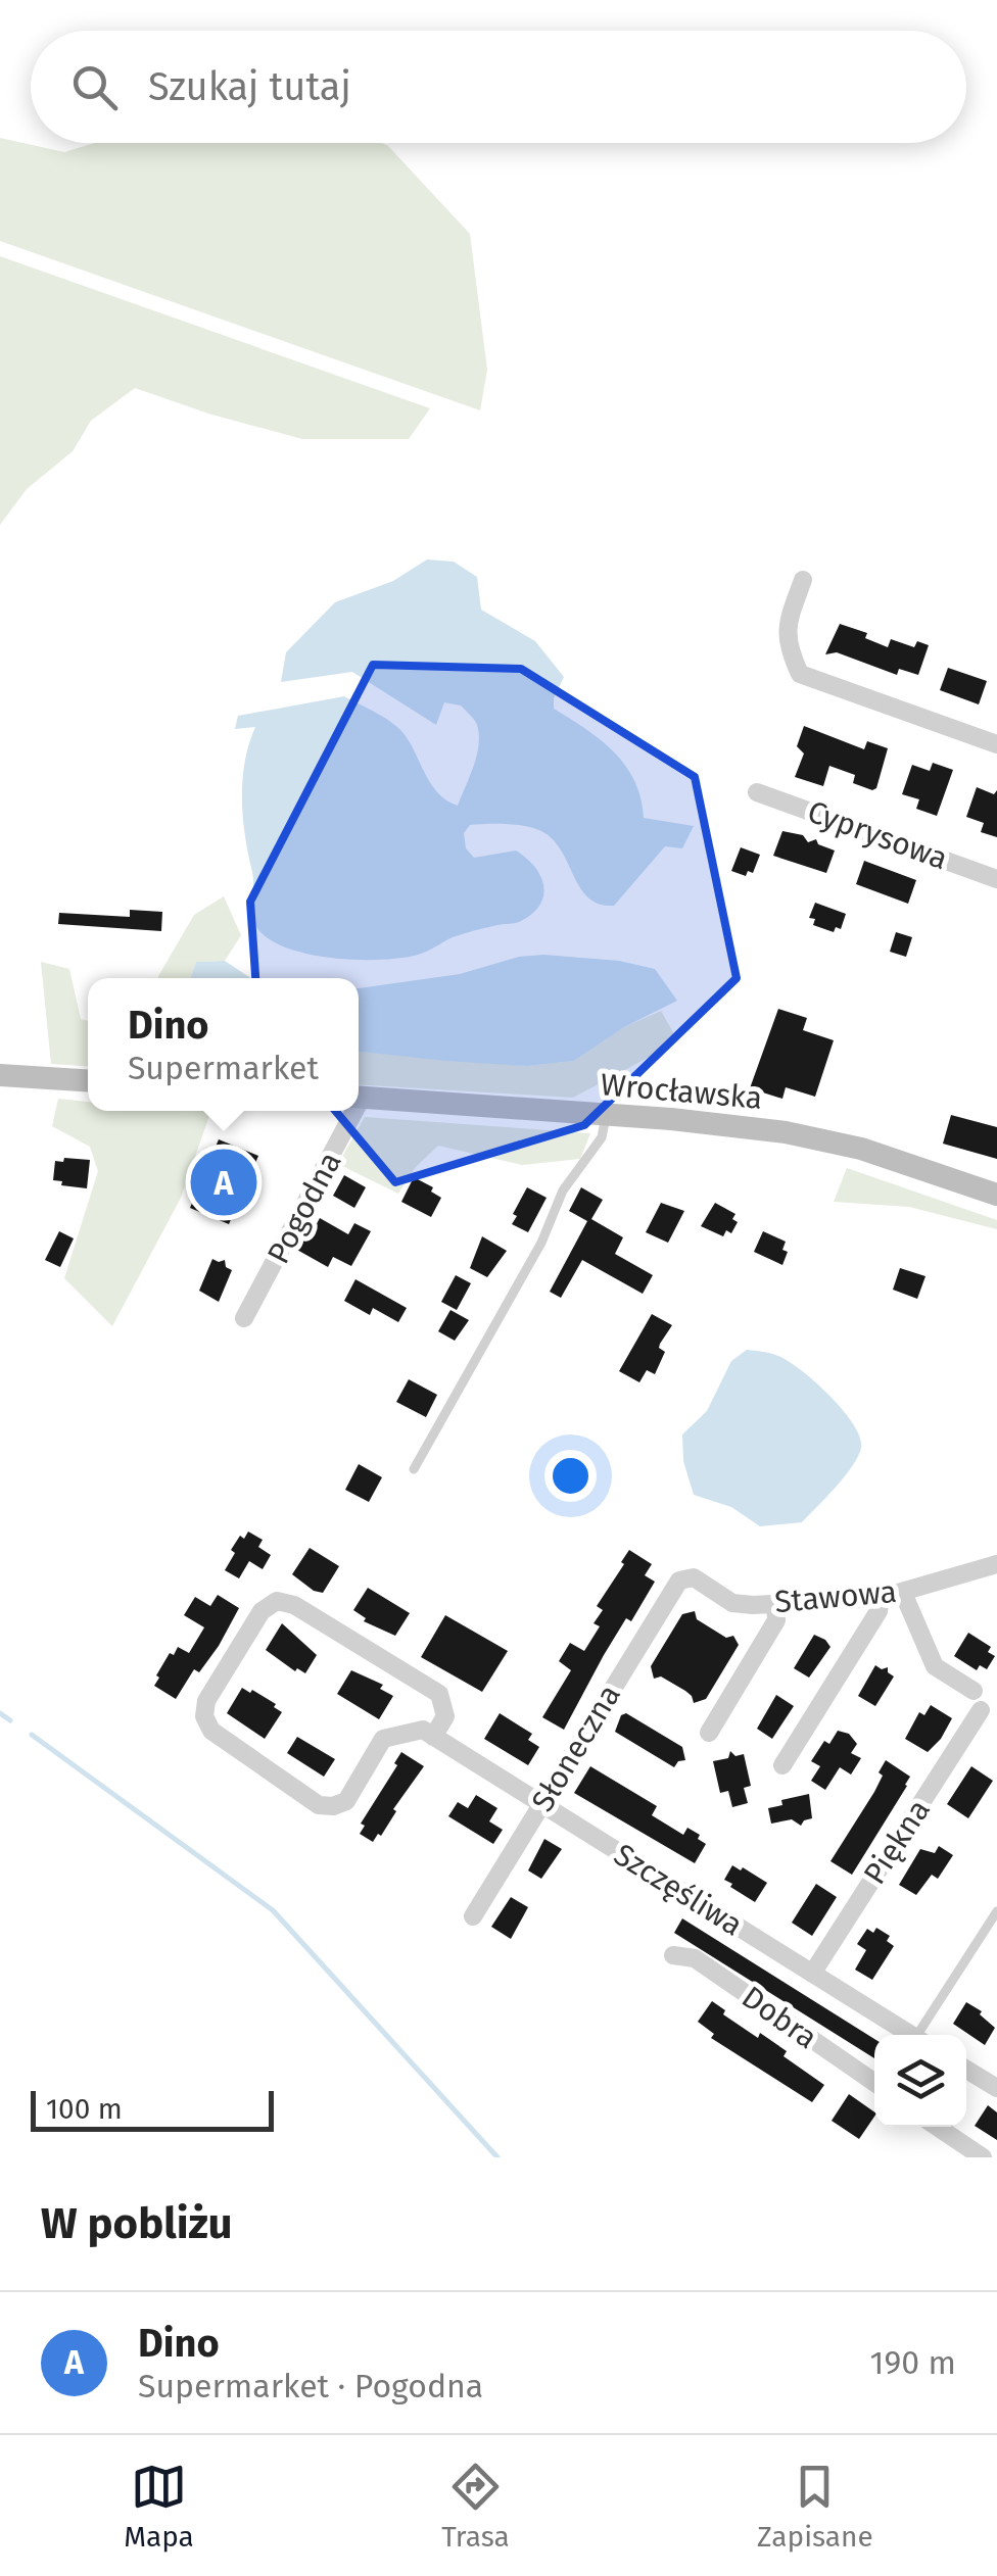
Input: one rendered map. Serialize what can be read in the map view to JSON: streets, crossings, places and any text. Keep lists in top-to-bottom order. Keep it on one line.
{"streets":{"main road":["Wrocławska"],"street":["Cyprysowa","Pogodna","Stawowa","Słoneczna","Piękna","Szczęśliwa","Dobra"]},"crossings":[["Stawowa","Słoneczna"],["Słoneczna","Szczęśliwa"],["Piękna","Szczęśliwa"]],"scale_bar":"100 m","page":{"search":"Szukaj tutaj","popup":["Dino","Supermarket"],"pins":"A","scale":"100 m","heading":"W pobliżu","list":[{"mark":"A","name":"Dino","note":"Supermarket · Pogodna","value":"190 m"}],"nav":["Mapa","Trasa","Zapisane"]}}
